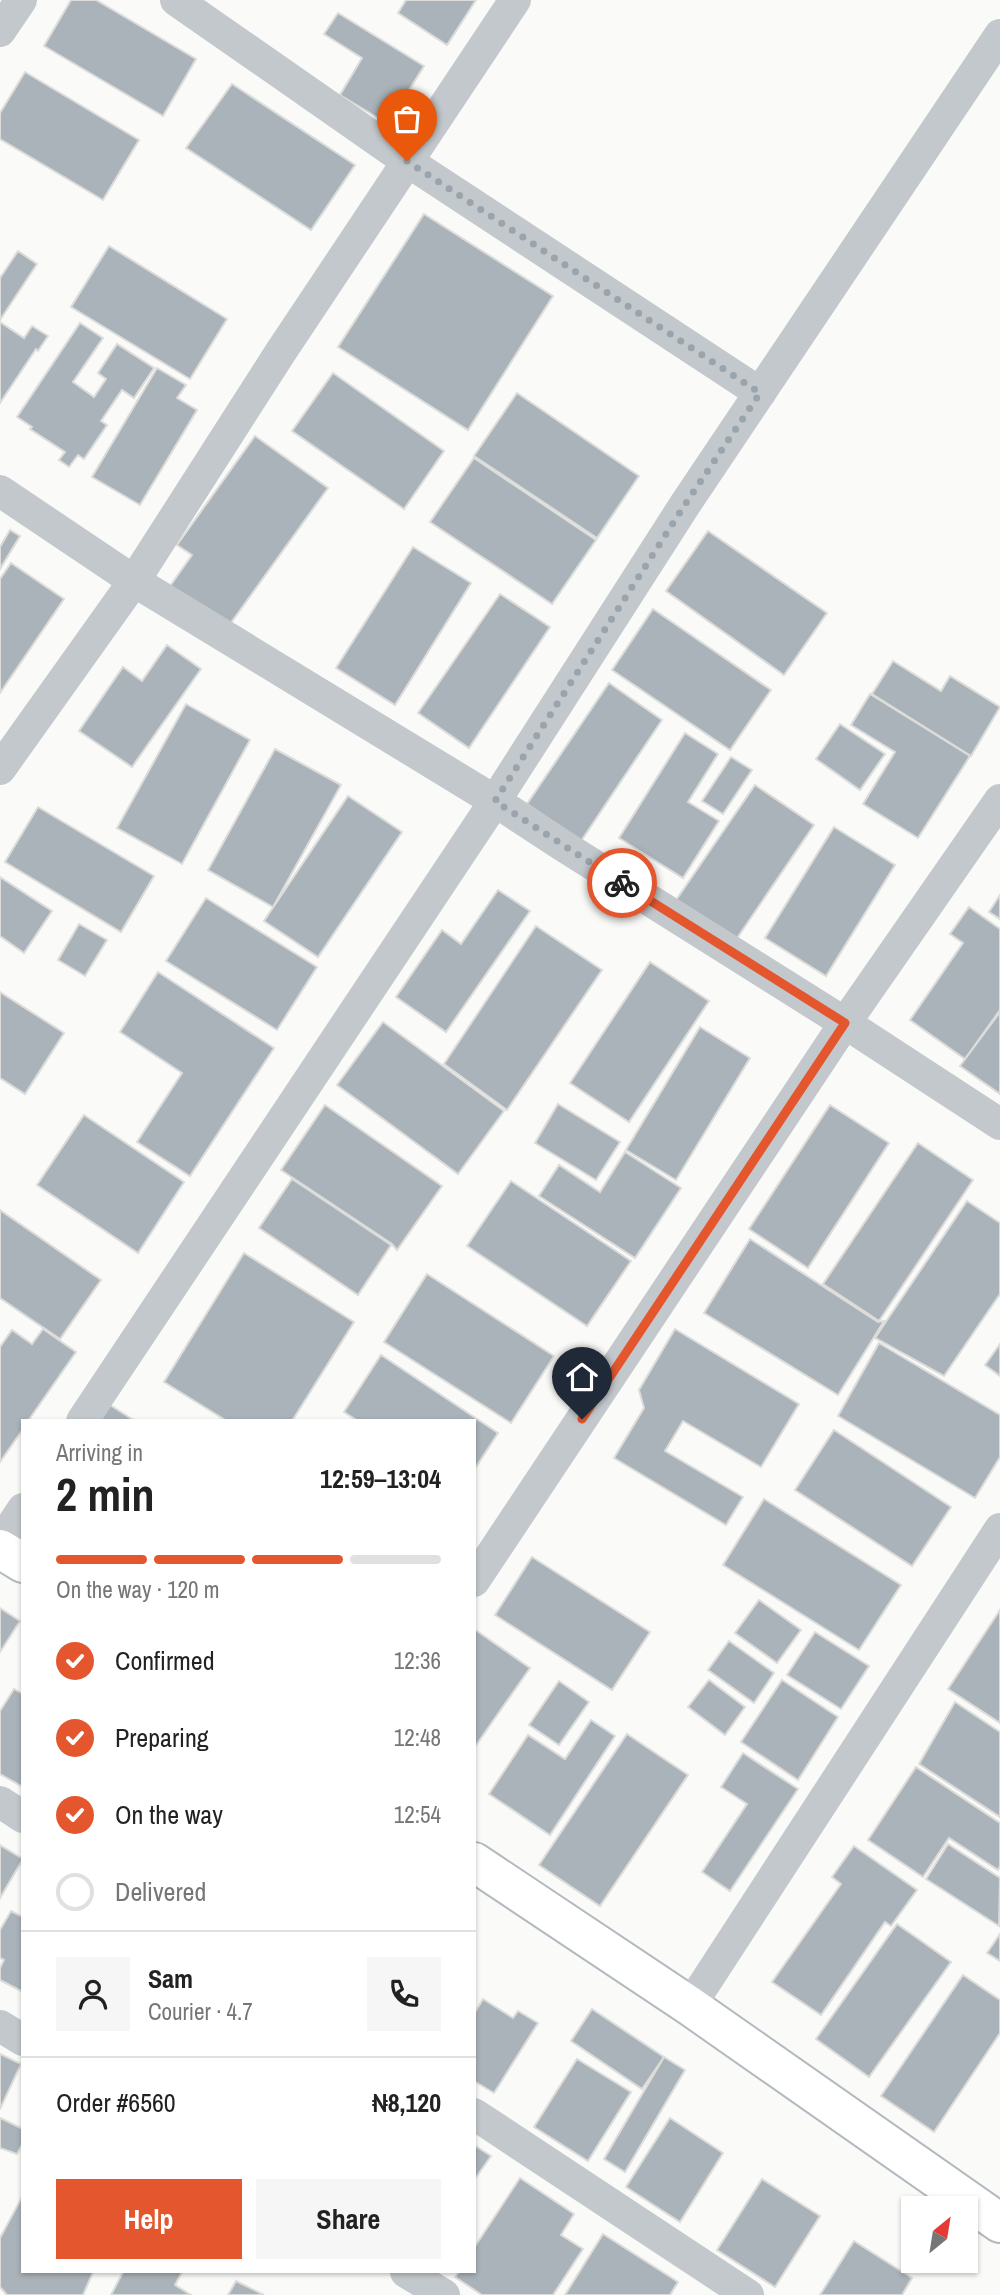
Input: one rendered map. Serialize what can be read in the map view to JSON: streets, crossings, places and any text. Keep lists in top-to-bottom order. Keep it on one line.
{"north":"top right","page":{"heading":["2 min","Arriving in","12:59–13:04"],"panel":["Sam","Courier · 4.7","Order #6560","₦8,120"],"bar":"On the way · 120 m","list":[["Confirmed","12:36"],["Preparing","12:48"],["On the way","12:54"],"Delivered"],"buttons":["Help","Share"]}}
